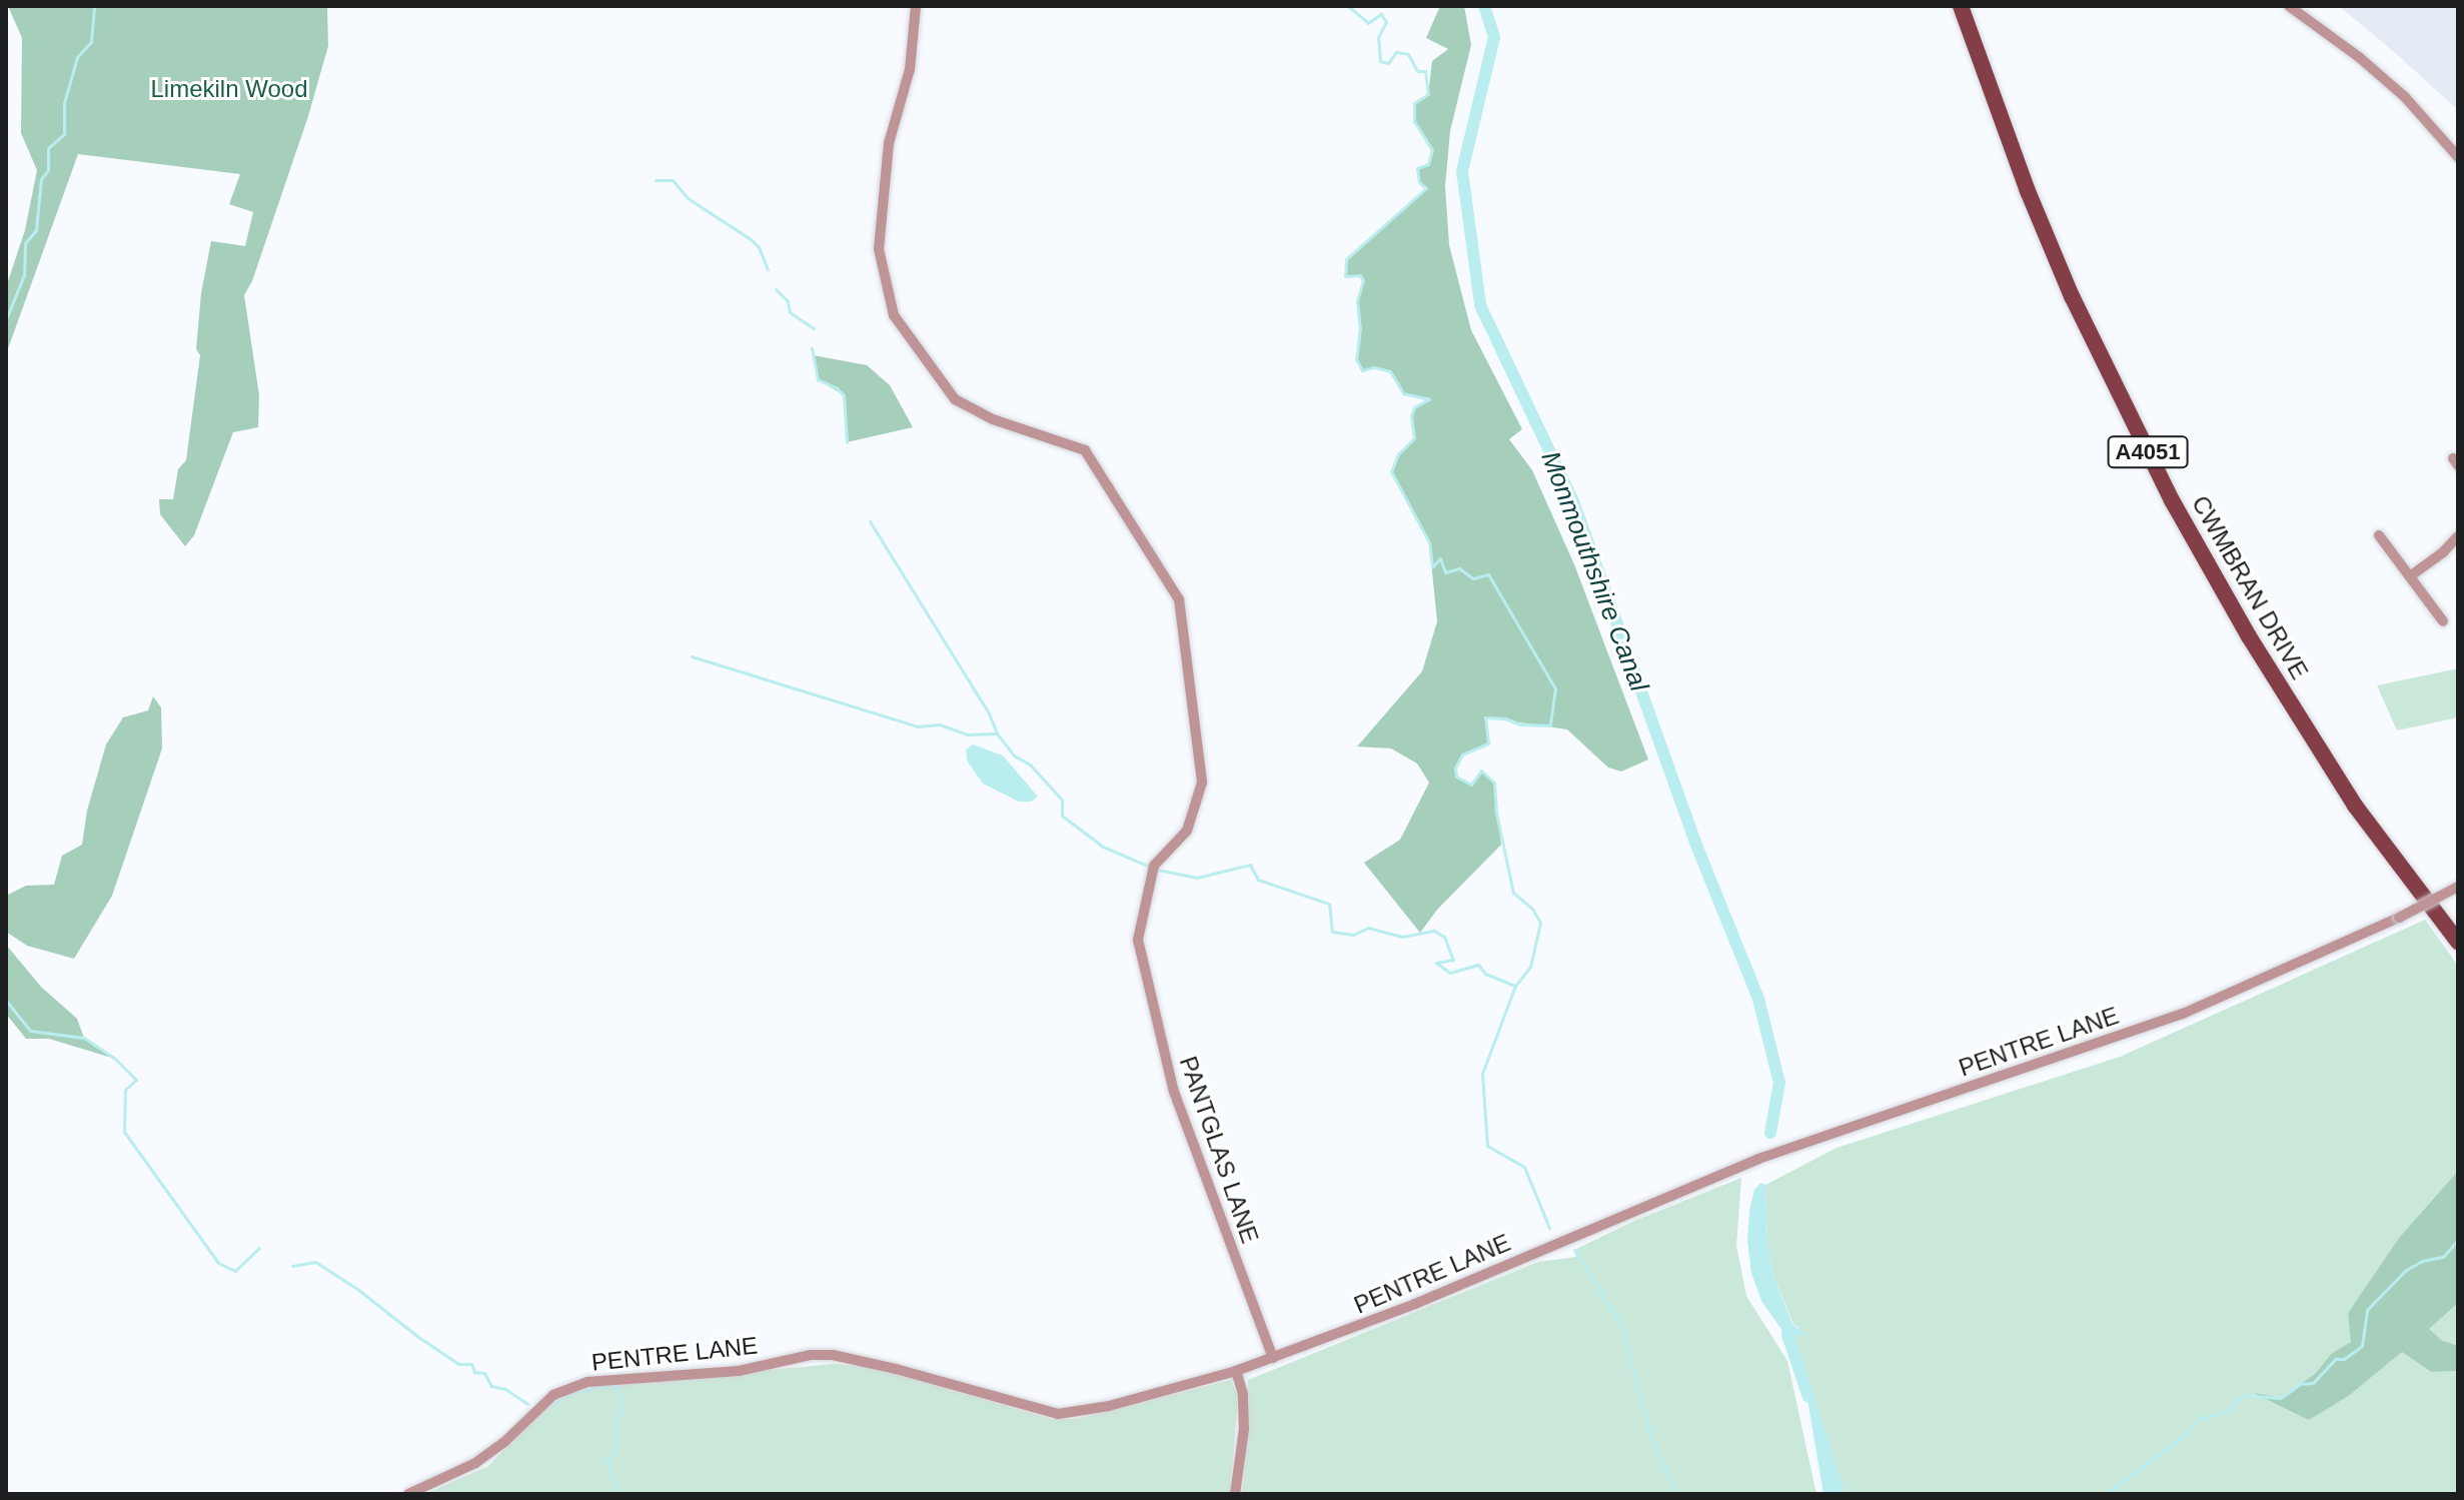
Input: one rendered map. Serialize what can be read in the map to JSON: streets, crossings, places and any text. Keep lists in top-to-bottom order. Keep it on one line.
{"streets":{"main road":["A4051","CWMBRAN DRIVE"],"street":["PENTRE LANE","PANTGLAS LANE"]},"crossings":[["PENTRE LANE","PANTGLAS LANE"]],"water":["Monmouthshire Canal"],"parks":["Limekiln Wood"]}
